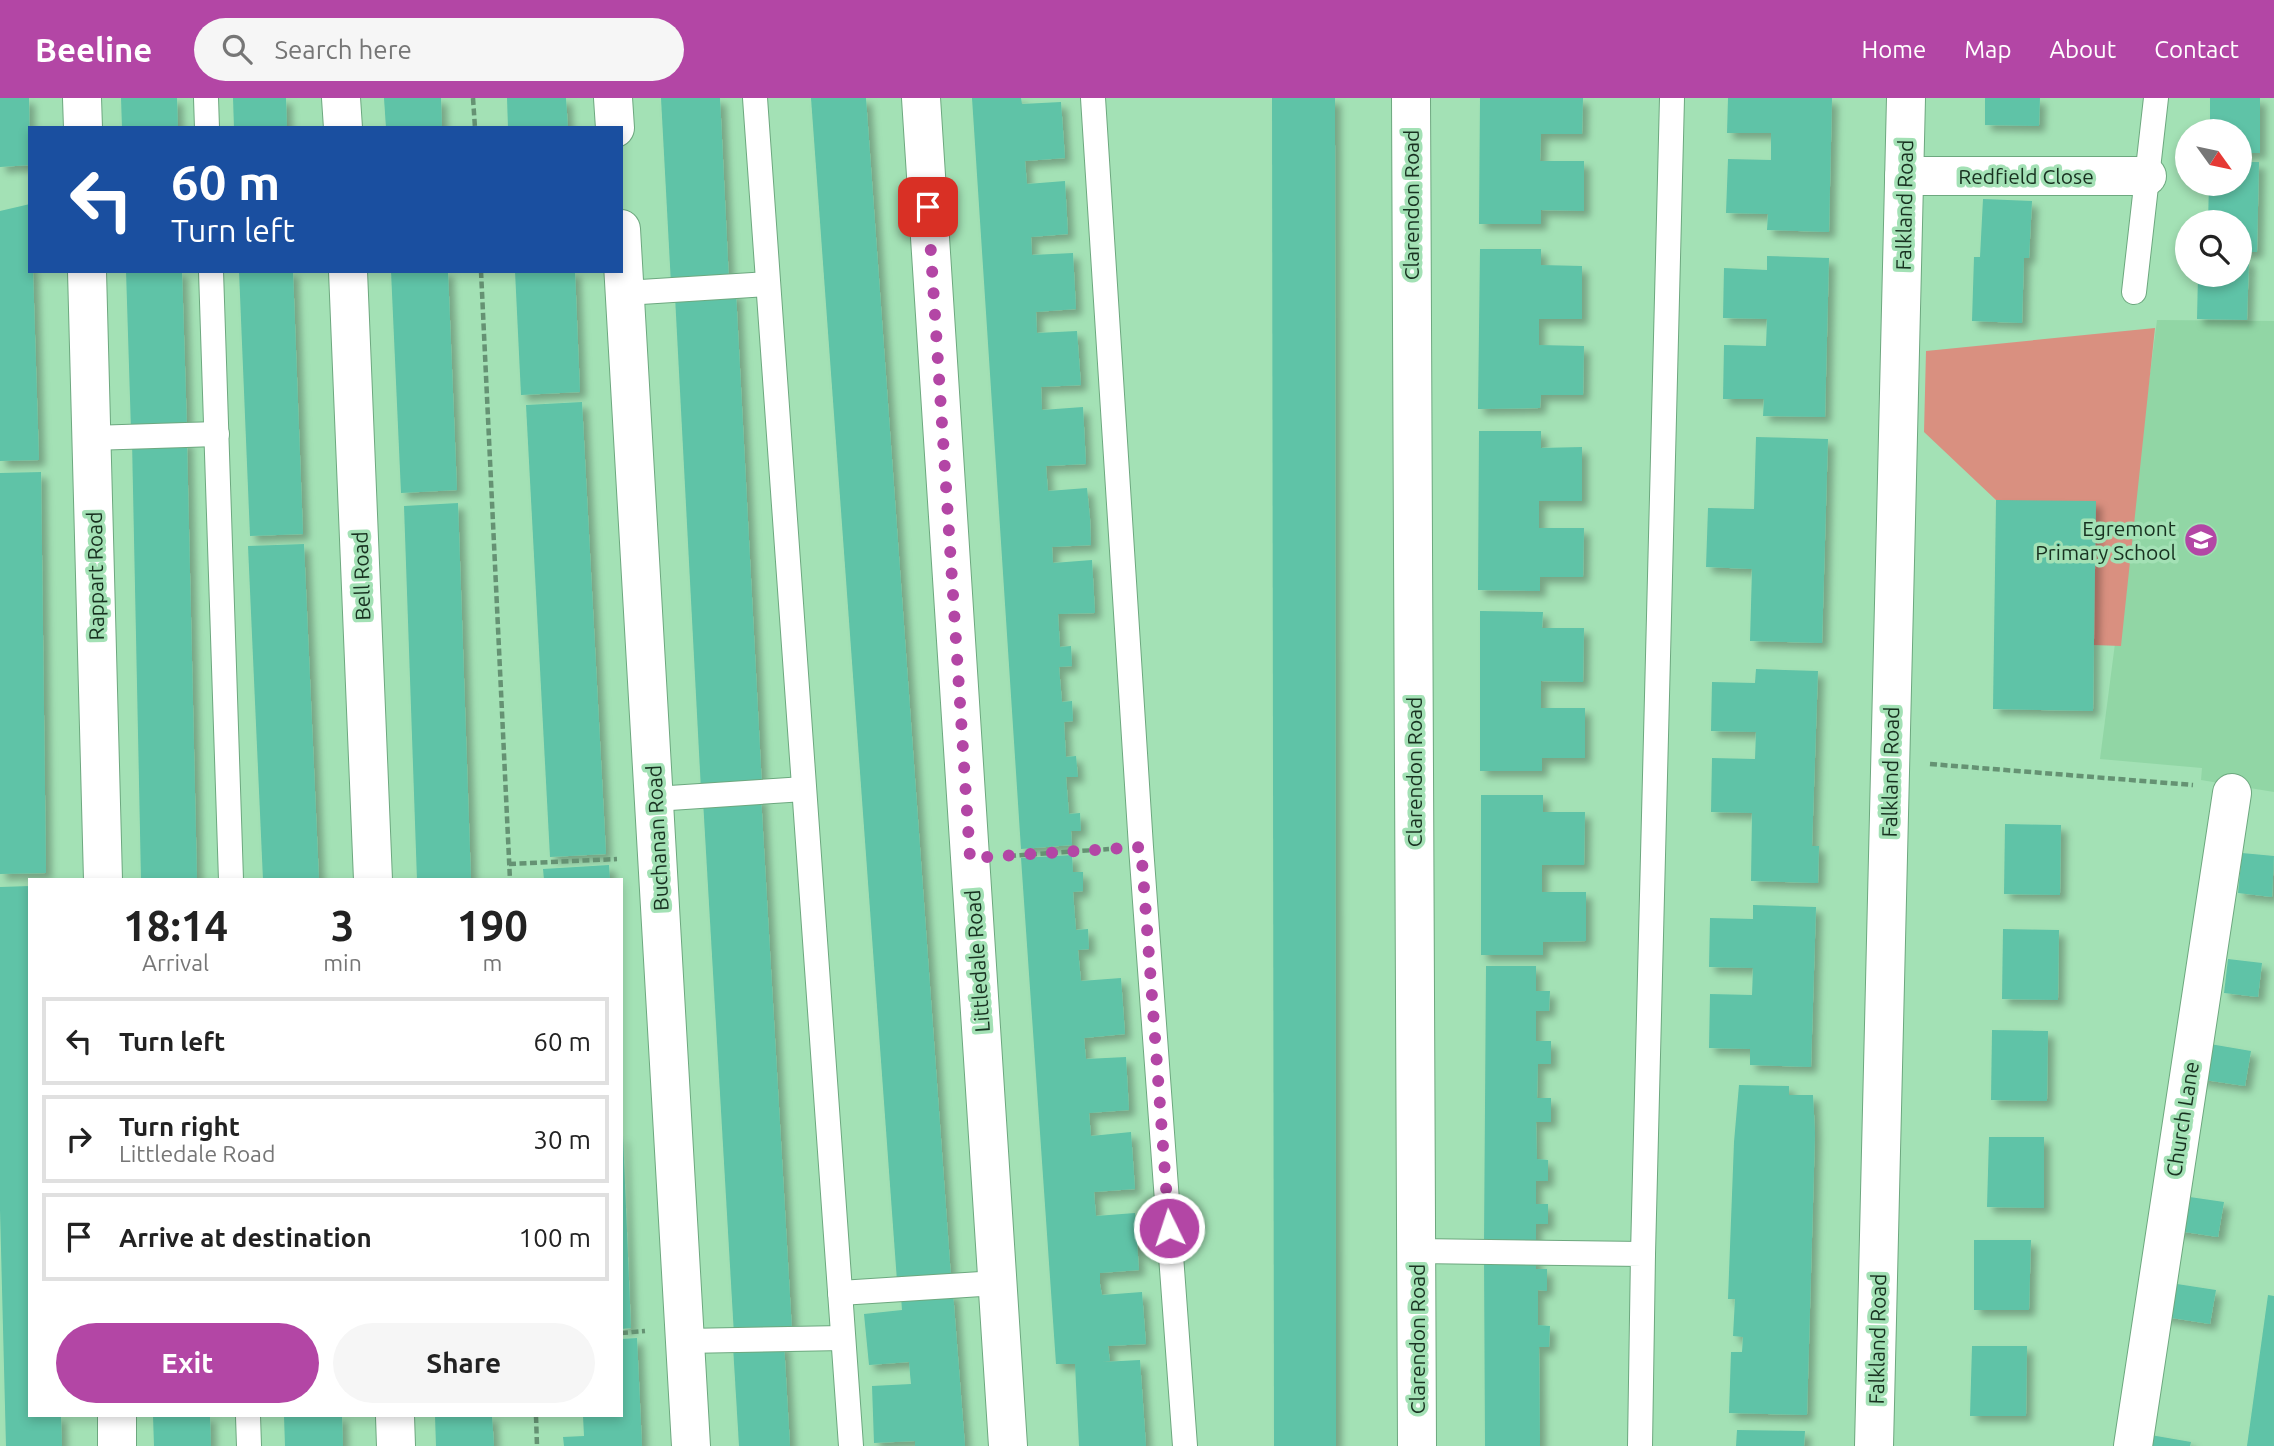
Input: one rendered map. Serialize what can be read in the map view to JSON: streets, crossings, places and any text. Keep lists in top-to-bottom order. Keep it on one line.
{"streets":{"street":["Redfield Close","Clarendon Road","Falkland Road","Rappart Road","Bell Road","Buchanan Road","Littledale Road","Church Lane"]},"crossings":[["Redfield Close","Falkland Road"]],"places":{"school or university":["Egremont Primary School"]},"north":"bottom right","page":{"header":"Beeline","search":"Search here","nav":["Home","Map","About","Contact"],"turn":["60 m","Turn left"],"eta":["18:14","Arrival","3","min","190","m"],"list":[{"name":"Turn left","value":"60 m"},{"name":"Turn right","note":"Littledale Road","value":"30 m"},{"name":"Arrive at destination","value":"100 m"}],"buttons":["Exit","Share"]}}
